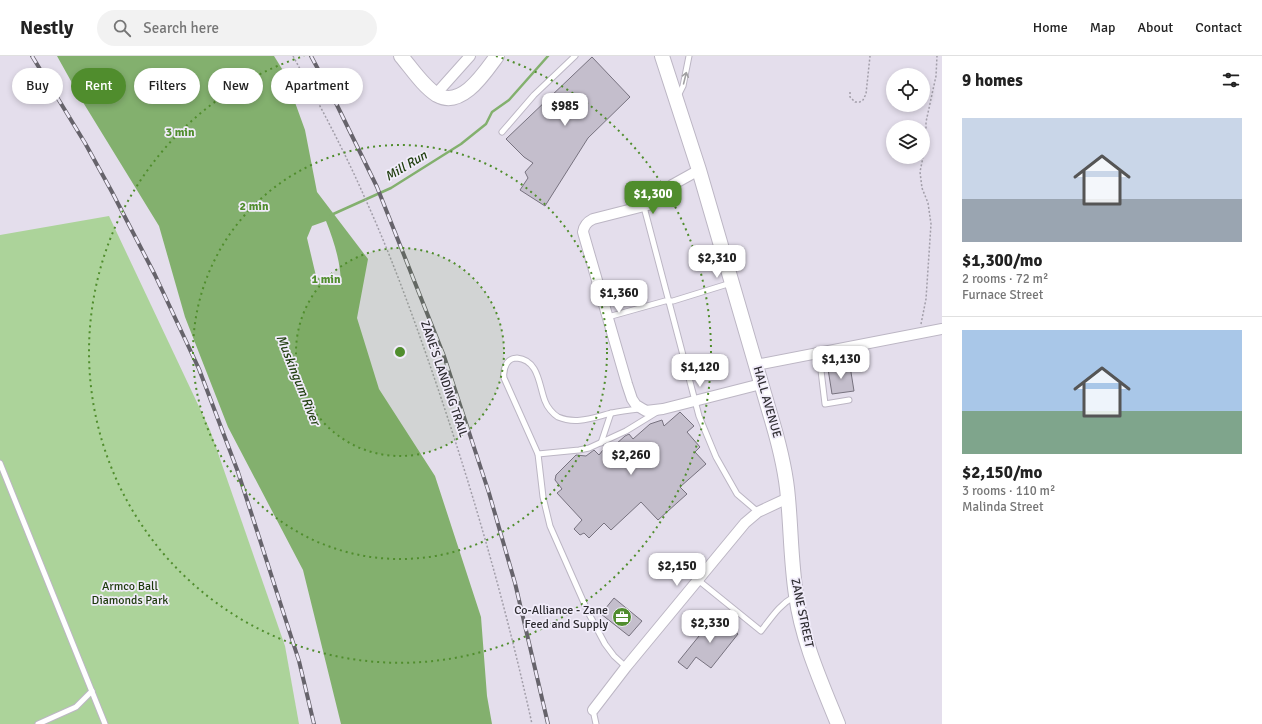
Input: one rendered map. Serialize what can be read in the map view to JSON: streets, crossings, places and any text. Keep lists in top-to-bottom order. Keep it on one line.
{"streets":{"main road":["HALL AVENUE","ZANE STREET"],"path":["ZANE'S LANDING TRAIL"]},"crossings":[["HALL AVENUE","ZANE STREET"]],"water":["Mill Run","Muskingum River"],"parks":["Armco Ball Diamonds Park"],"places":{"office":["Co-Alliance - Zane Feed and Supply"]},"page":{"header":"Nestly","search":"Search here","nav":["Home","Map","About","Contact"],"heading":"9 homes","chip":["Buy","Rent","Filters","New","Apartment"],"price":["$985","$1,300","$2,310","$1,360","$1,130","$1,120","$2,260","$2,150","$2,330"],"list":[{"name":"$1,300/mo","note":"2 rooms · 72 m² · Furnace Street"},{"name":"$2,150/mo","note":"3 rooms · 110 m² · Malinda Street"}]},"rings":["3 min","2 min","1 min"]}
